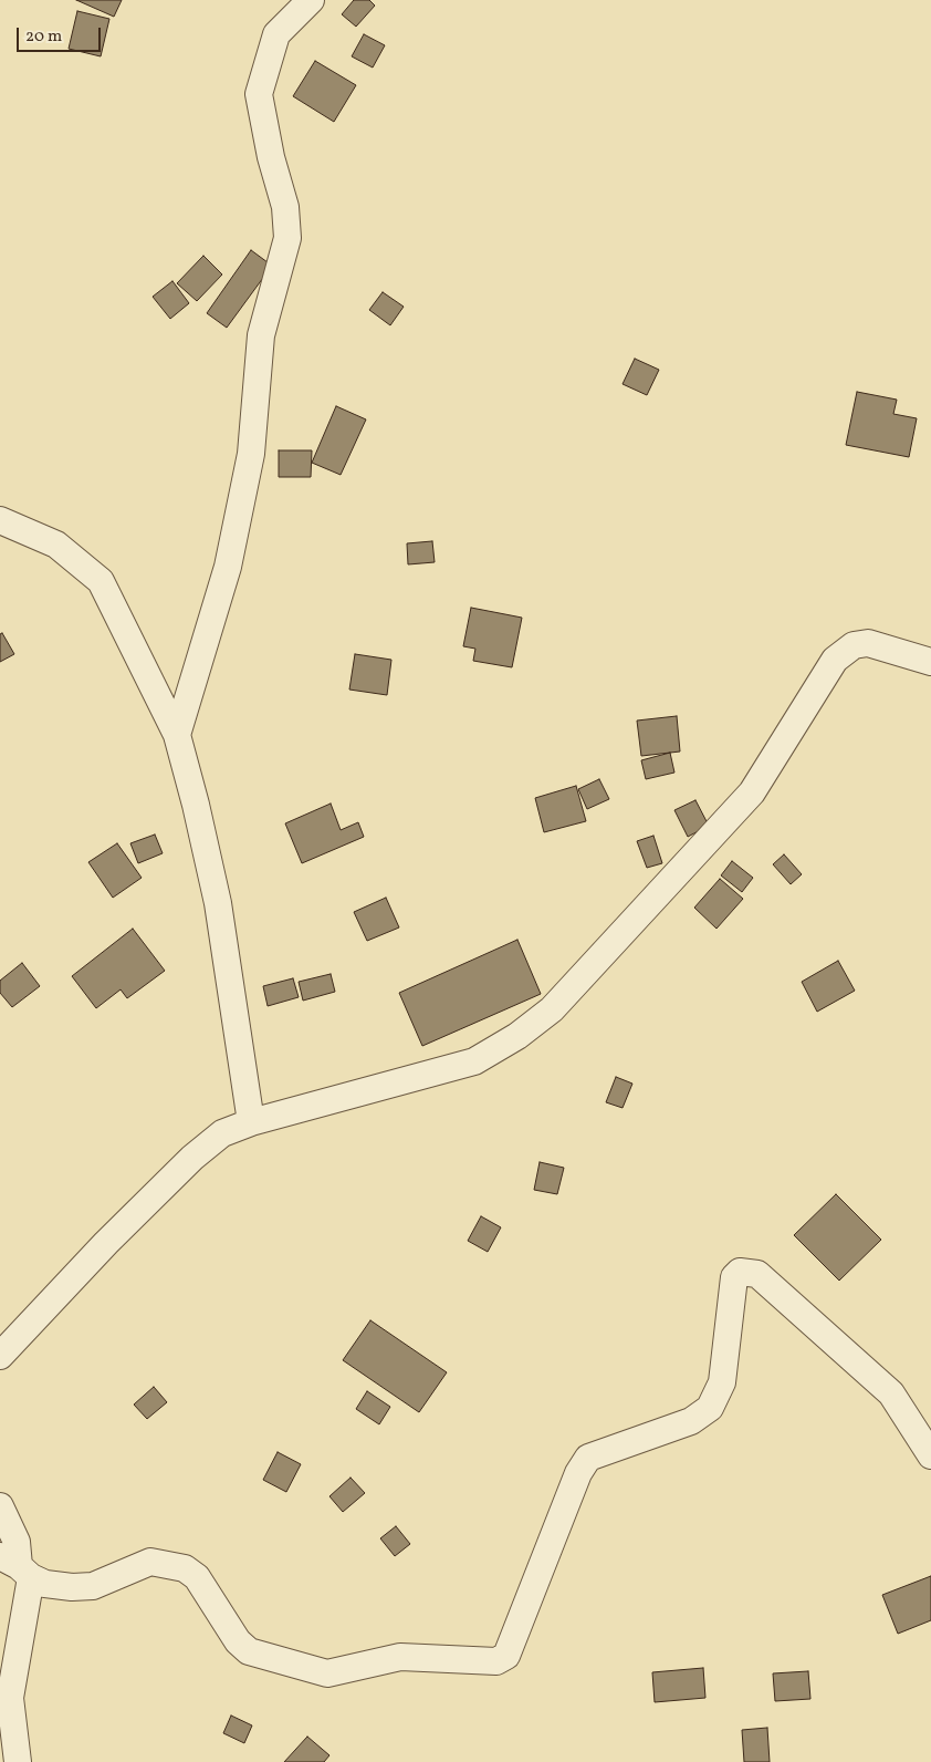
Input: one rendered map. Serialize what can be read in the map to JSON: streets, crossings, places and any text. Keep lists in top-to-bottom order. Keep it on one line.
{"scale_bar":"20 m"}
